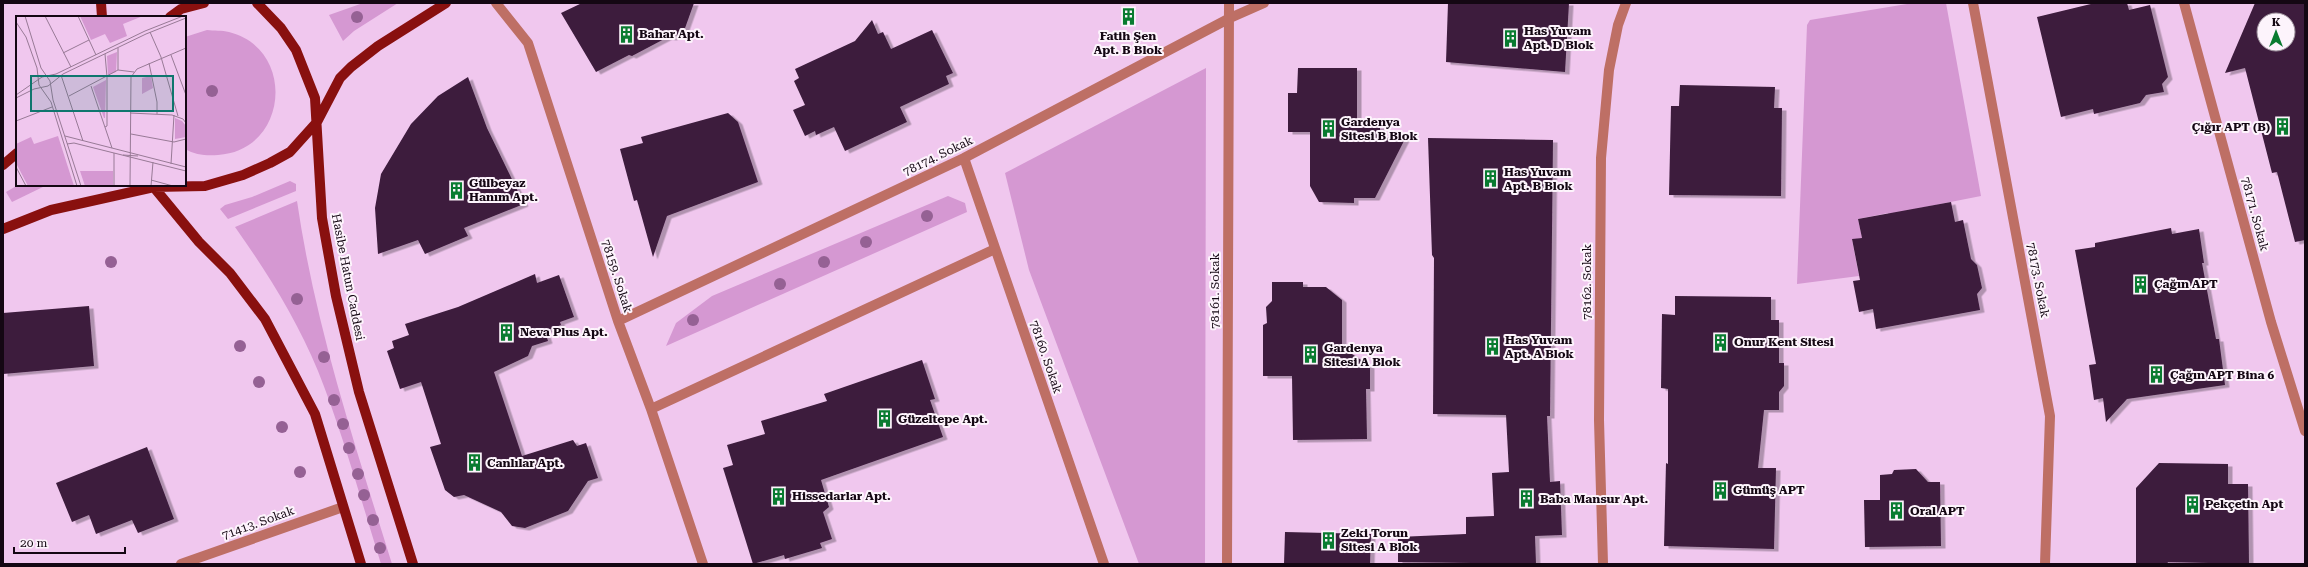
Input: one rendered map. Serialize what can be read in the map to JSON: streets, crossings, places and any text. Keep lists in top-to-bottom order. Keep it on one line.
{"streets":{"main road":["Hasibe Hatun Caddesi"],"street":["78174. Sokak","78171. Sokak","78159. Sokak","78173. Sokak","78162. Sokak","78161. Sokak","78160. Sokak","71413. Sokak"]},"crossings":[["78174. Sokak","78159. Sokak"],["78174. Sokak","78161. Sokak"],["78174. Sokak","78160. Sokak"]],"places":{"building":["Fatih Şen Apt. B Blok","Bahar Apt.","Has Yuvam Apt. D Blok","Çığır APT (B)","Gardenya Sitesi B Blok","Has Yuvam Apt. B Blok","Gülbeyaz Hanım Apt.","Çağın APT","Neva Plus Apt.","Onur Kent Sitesi","Has Yuvam Apt. A Blok","Gardenya Sitesi A Blok","Çağın APT Bina 6","Güzeltepe Apt.","Canlılar Apt.","Gümüş APT","Hissedarlar Apt.","Baba Mansur Apt.","Pekçetin Apt","Oral APT","Zeki Torun Sitesi A Blok"]},"scale_bar":"20 m","north":"top"}
